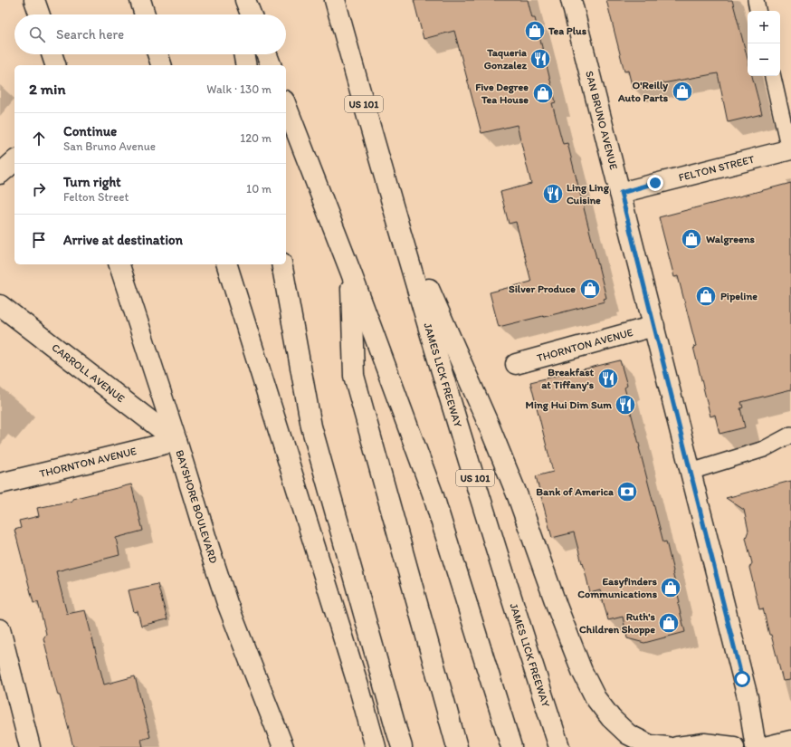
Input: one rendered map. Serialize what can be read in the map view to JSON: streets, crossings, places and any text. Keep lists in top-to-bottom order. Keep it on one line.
{"streets":{"main road":["US 101","SAN BRUNO AVENUE","FELTON STREET","THORNTON AVENUE","CARROLL AVENUE","JAMES LICK FREEWAY","BAYSHORE BOULEVARD"]},"crossings":[["SAN BRUNO AVENUE","FELTON STREET"],["SAN BRUNO AVENUE","THORNTON AVENUE"],["THORNTON AVENUE","CARROLL AVENUE"],["THORNTON AVENUE","BAYSHORE BOULEVARD"],["CARROLL AVENUE","BAYSHORE BOULEVARD"]],"places":{"shop":["Tea Plus","O'Reilly Auto Parts","Five Degree Tea House","Walgreens","Silver Produce","Pipeline","Easyfinders Communications","Ruth's Children Shoppe"],"restaurant":["Taqueria Gonzalez","Ling Ling Cuisine","Breakfast at Tiffany's","Ming Hui Dim Sum"],"bank":["Bank of America"]},"page":{"map_buttons":["+","−"],"search":"Search here","heading":["2 min","Walk · 130 m"],"list":[["Continue","San Bruno Avenue","120 m"],["Turn right","Felton Street","10 m"],"Arrive at destination"]}}
